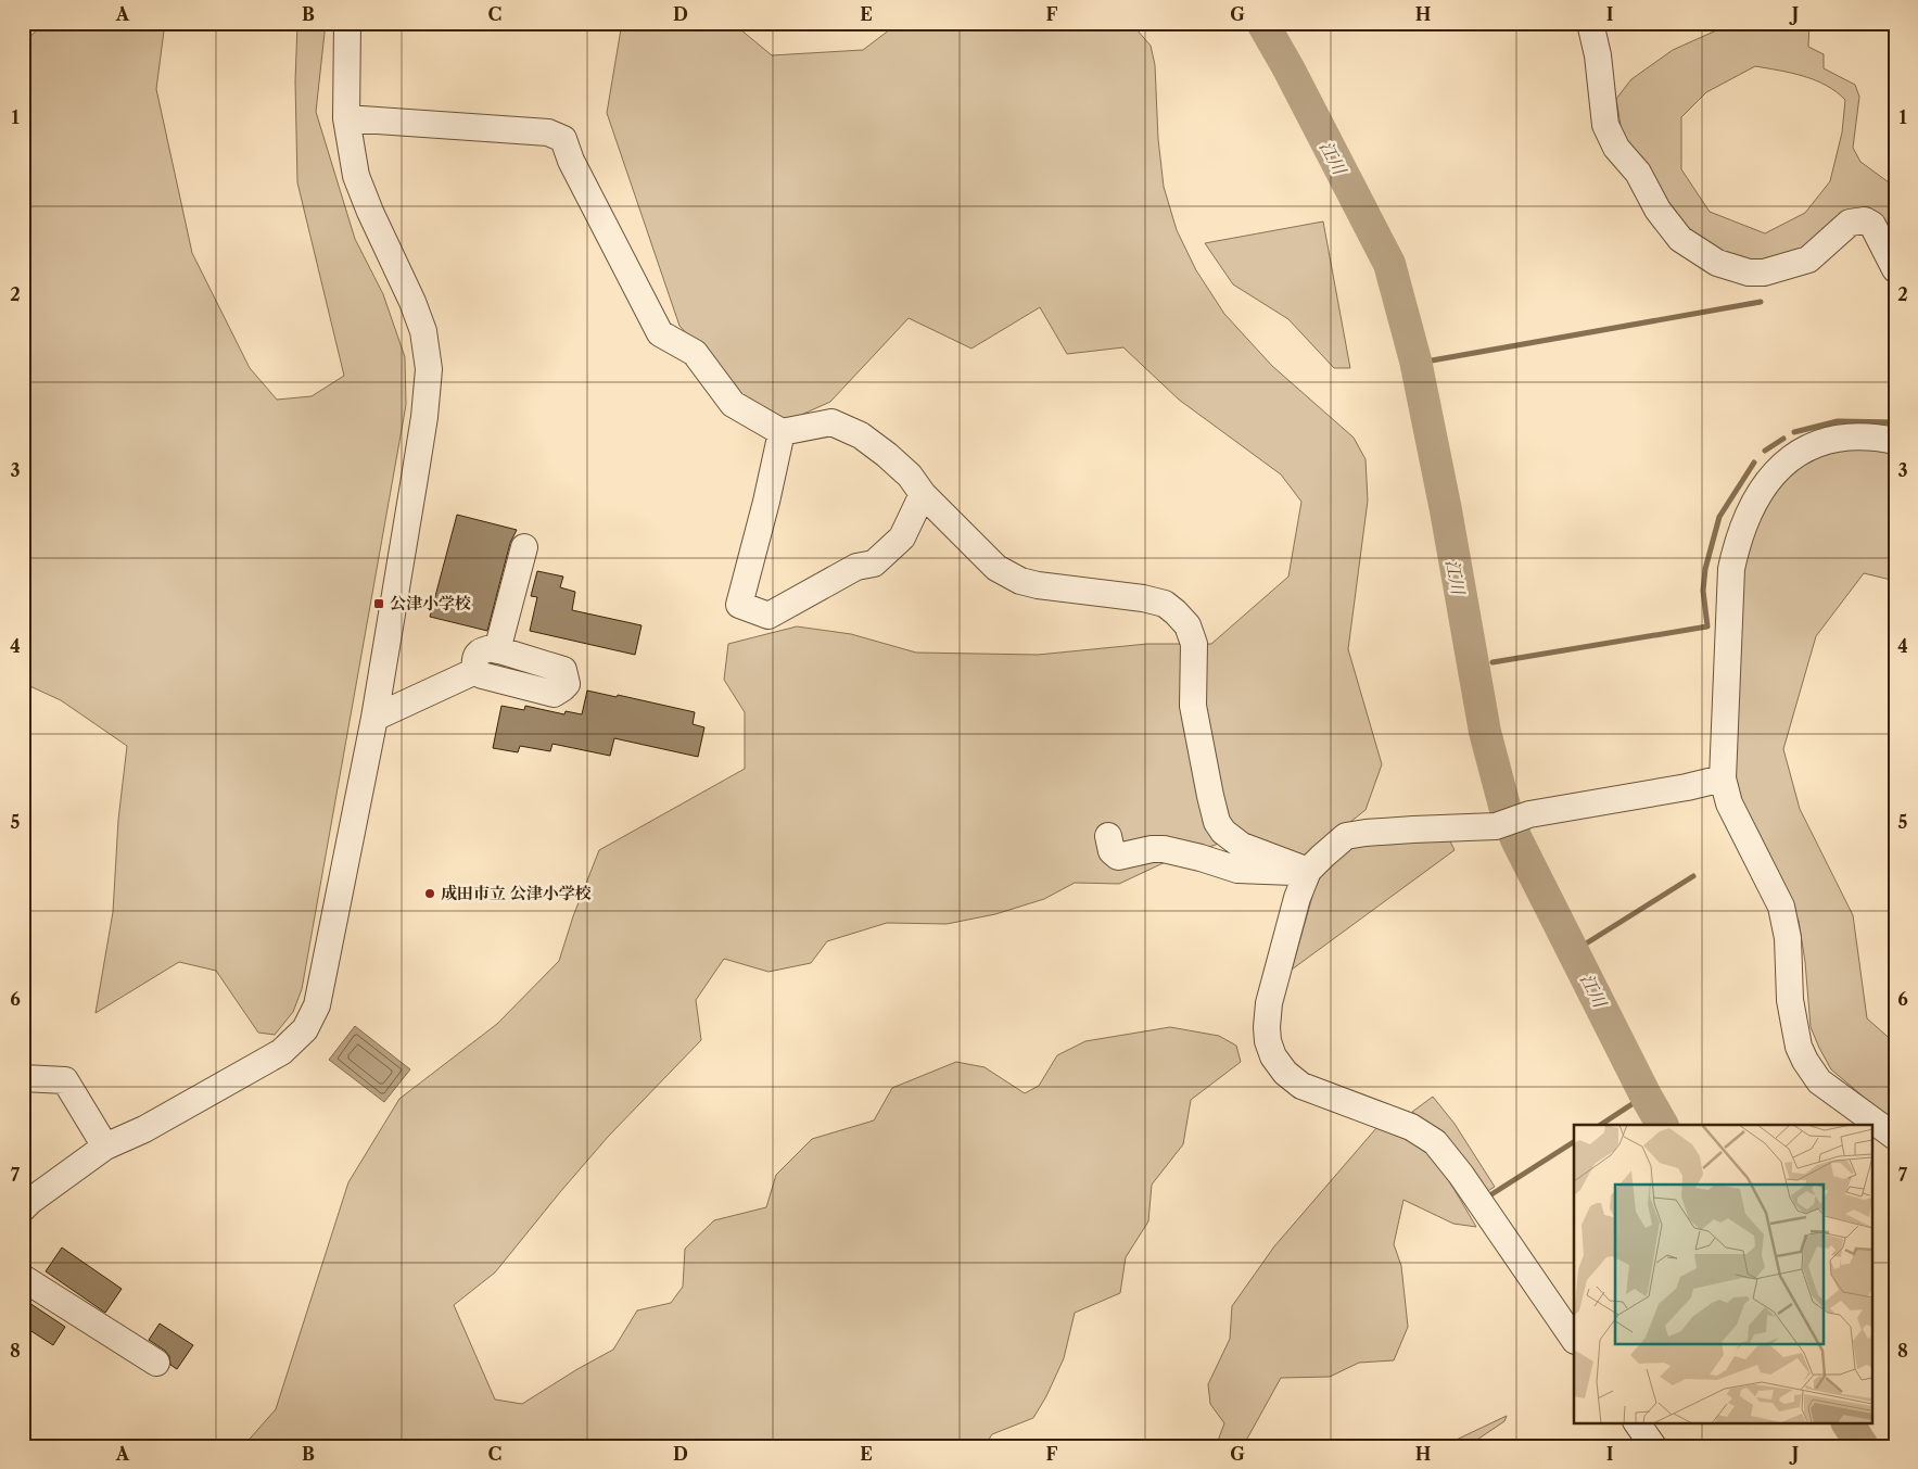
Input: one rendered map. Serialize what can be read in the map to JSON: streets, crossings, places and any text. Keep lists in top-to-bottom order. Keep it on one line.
{"water":["江川"],"places":{"transit":["公津小学校"],"other":["成田市立 公津小学校"]},"grid":{"columns":["A","B","C","D","E","F","G","H","I","J"],"rows":["1","2","3","4","5","6","7","8"]}}
